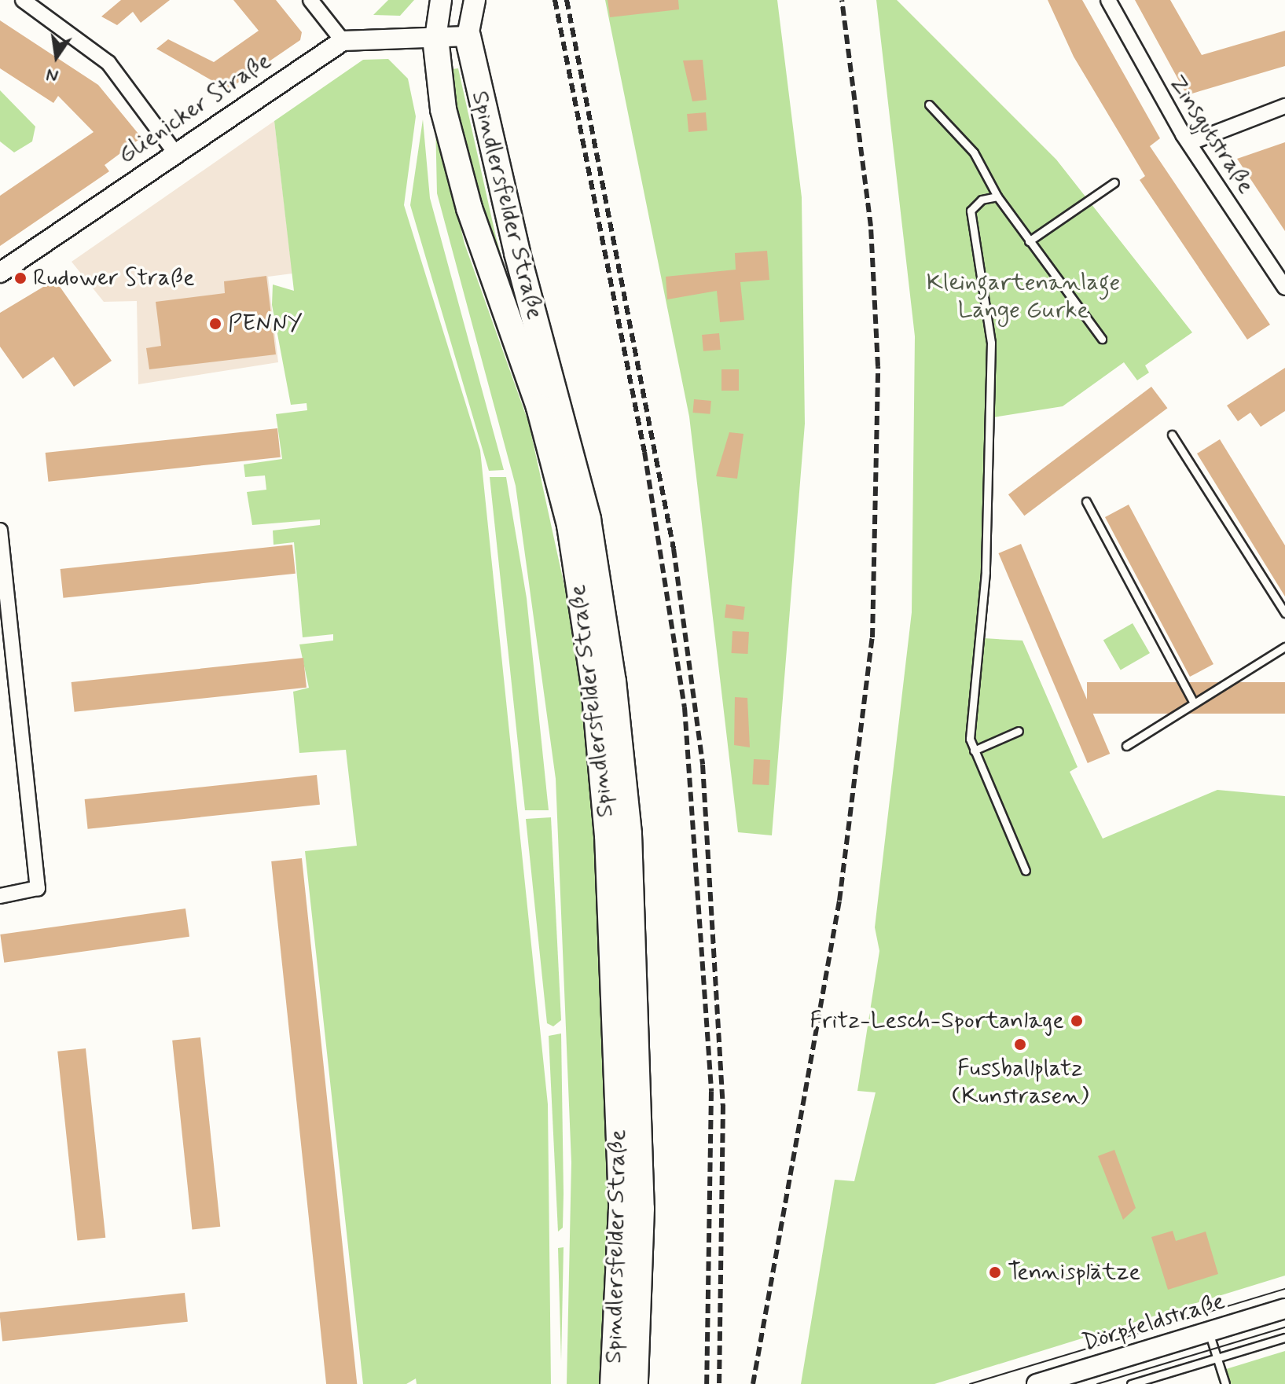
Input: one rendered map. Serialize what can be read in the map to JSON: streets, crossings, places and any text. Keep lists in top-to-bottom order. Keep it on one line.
{"streets":{"highway":["Spindlersfelder Straße"],"street":["Glienicker Straße","Zinsgutstraße","Dörpfeldstraße"]},"parks":["Kleingartenanlage Lange Gurke"],"places":["Rudower Straße","PENNY","Fritz-Lesch-Sportanlage","Fussballplatz (Kunstrasen)","Tennisplätze"],"north":"bottom"}
